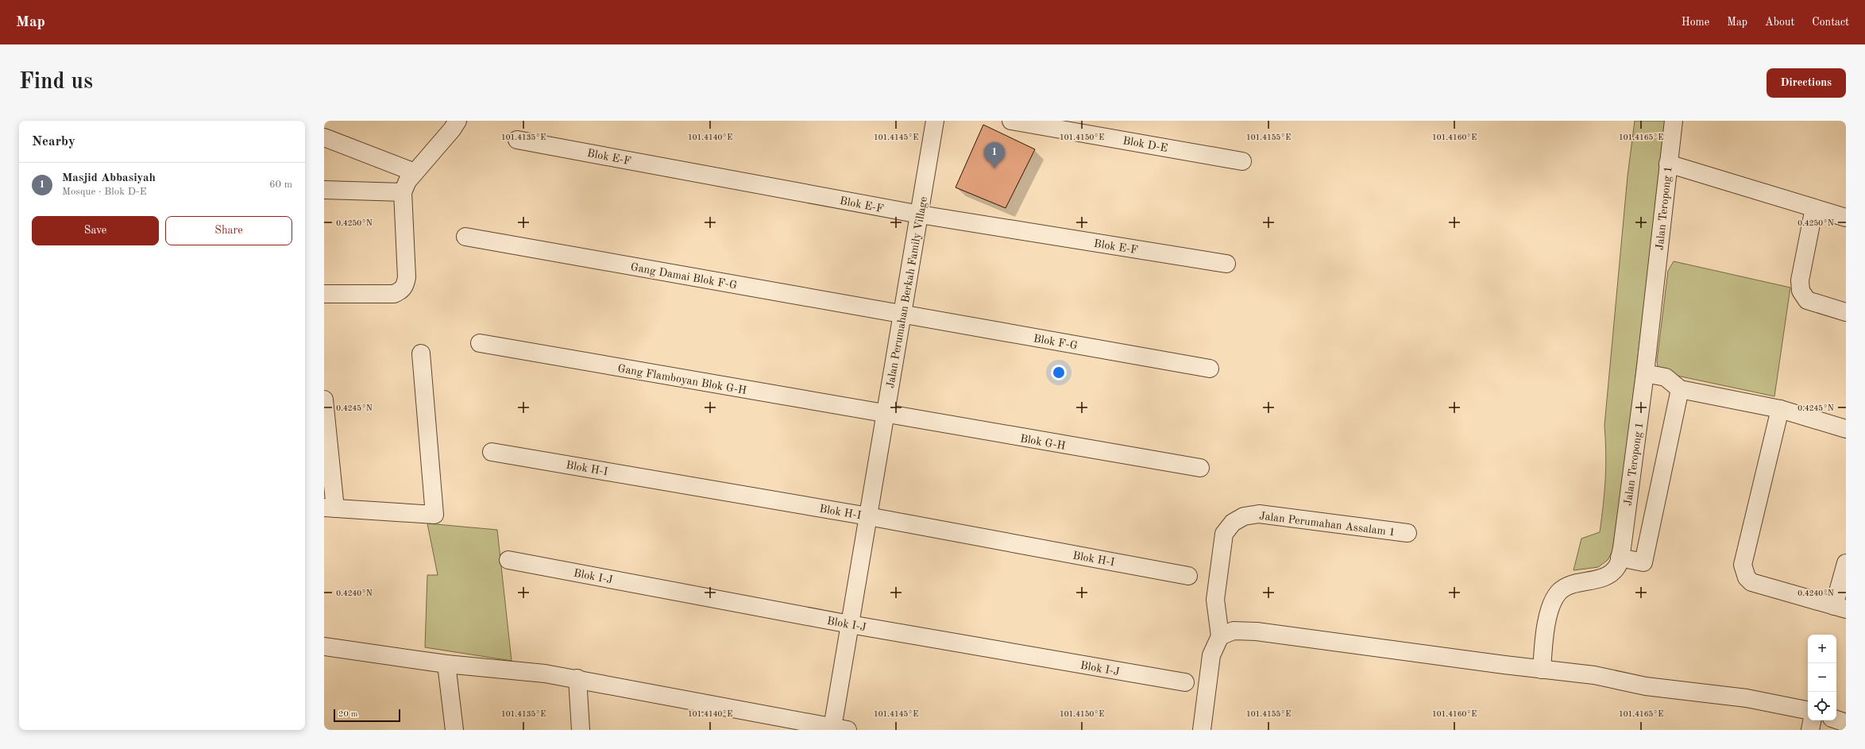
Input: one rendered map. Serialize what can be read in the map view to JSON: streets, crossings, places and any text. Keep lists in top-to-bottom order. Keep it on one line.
{"streets":{"street":["Blok D-E","Blok E-F","Jalan Teropong 1","Gang Damai Blok F-G","Jalan Perumahan Berkah Family Village","Blok F-G","Gang Flamboyan Blok G-H","Blok G-H","Blok H-I","Jalan Perumahan Assalam 1","Blok I-J"]},"crossings":[["Blok E-F","Jalan Perumahan Berkah Family Village"],["Gang Damai Blok F-G","Jalan Perumahan Berkah Family Village"],["Gang Damai Blok F-G","Blok F-G"],["Jalan Perumahan Berkah Family Village","Blok F-G"],["Jalan Perumahan Berkah Family Village","Gang Flamboyan Blok G-H"],["Jalan Perumahan Berkah Family Village","Blok G-H"],["Jalan Perumahan Berkah Family Village","Blok H-I"],["Jalan Perumahan Berkah Family Village","Blok I-J"],["Gang Flamboyan Blok G-H","Blok G-H"]],"scale_bar":"20 m","page":{"header":"Map","nav":["Home","Map","About","Contact"],"buttons":["Directions",["Save","Share"]],"title":"Find us","heading":"Nearby","pins":"1","list":[{"mark":"1","name":"Masjid Abbasiyah","note":"Mosque · Blok D-E","value":"60 m"}],"map_buttons":["+","−"],"scale":"20 m"},"coordinates":["101.4135°E","101.4140°E","101.4145°E","101.4150°E","101.4155°E","101.4160°E","101.4165°E","0.4250°N","0.4245°N","0.4240°N"]}
